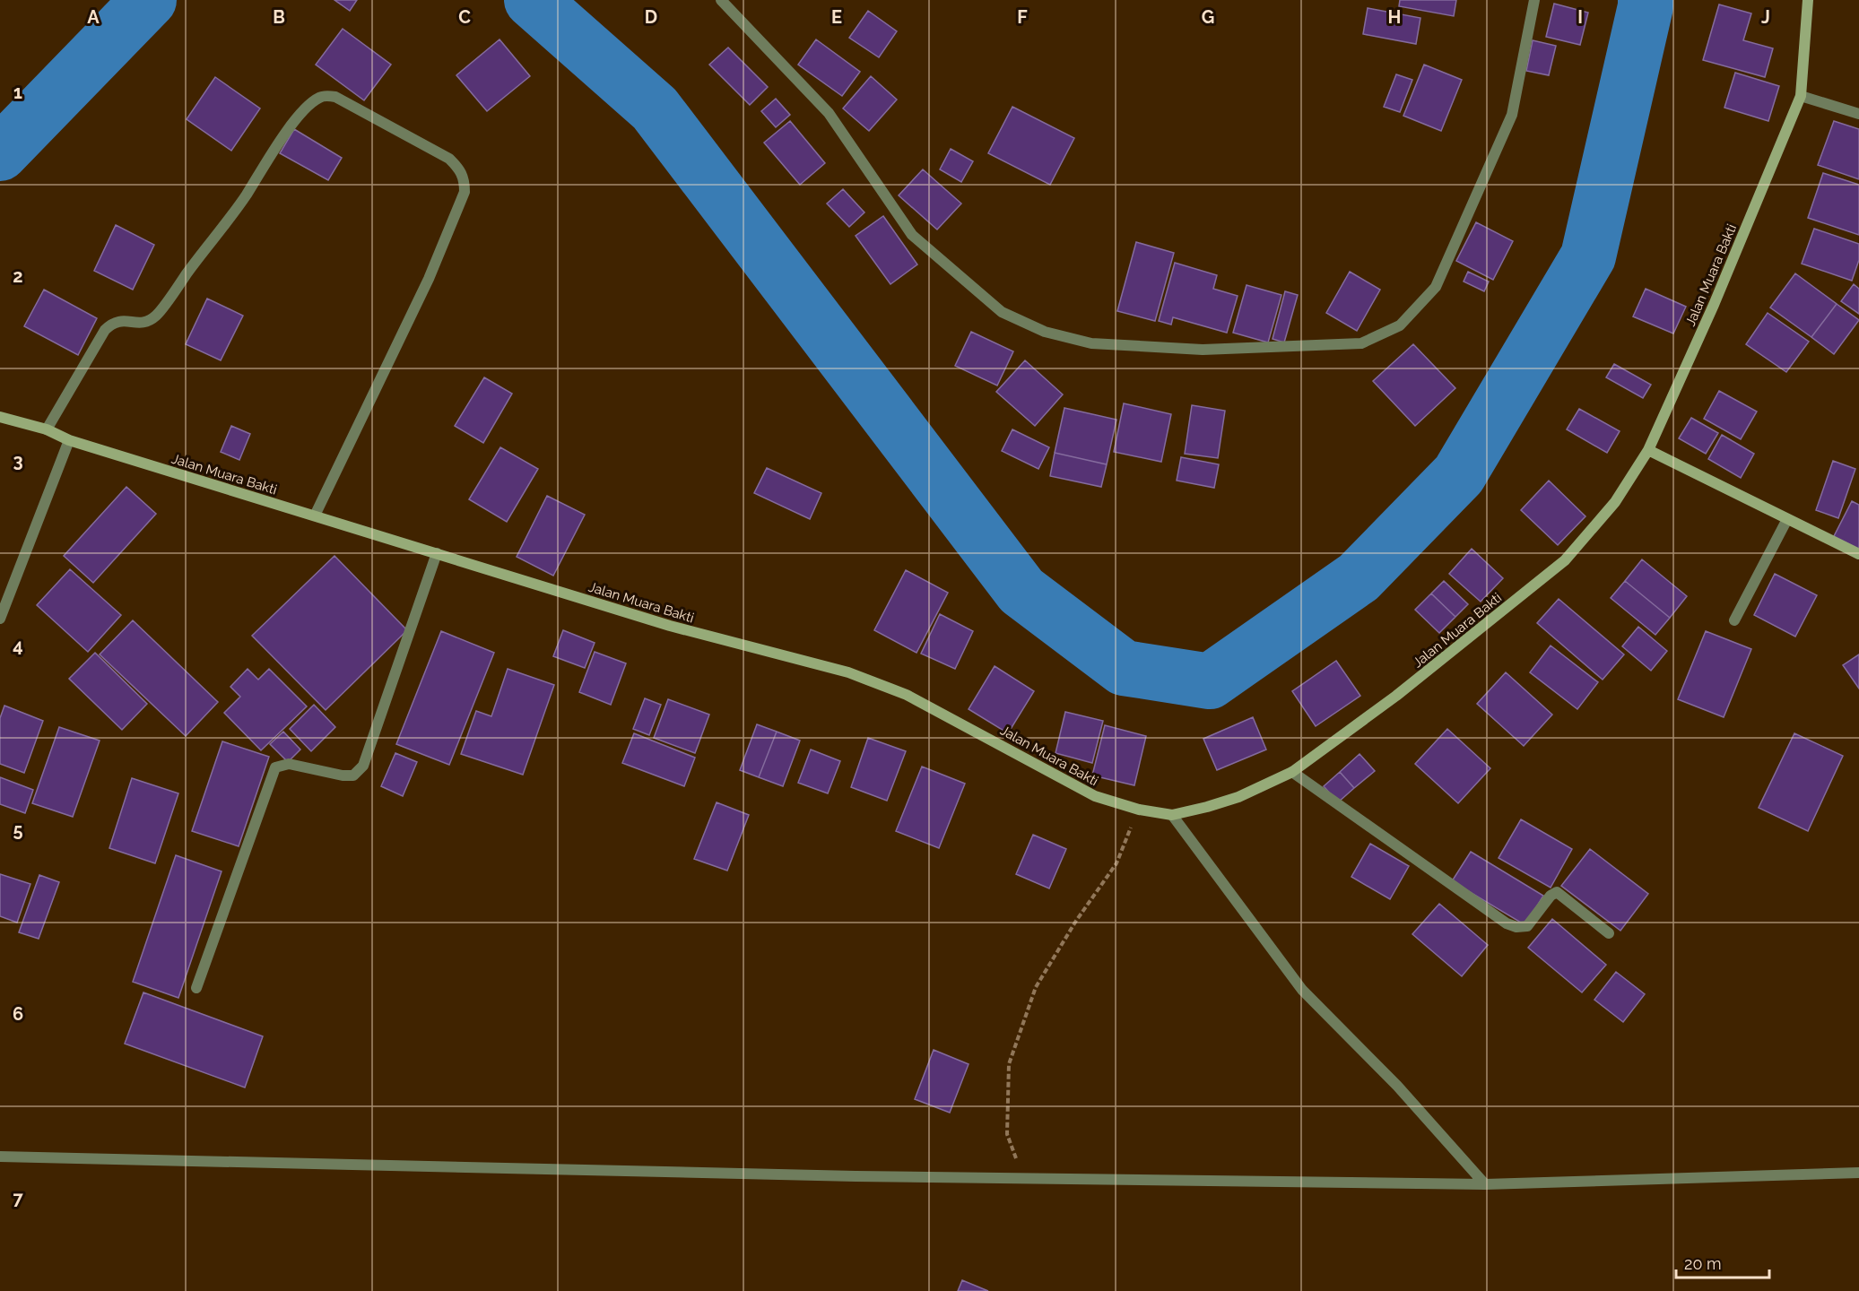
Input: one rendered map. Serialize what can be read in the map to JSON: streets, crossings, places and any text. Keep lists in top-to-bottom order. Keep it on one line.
{"streets":{"street":["Jalan Muara Bakti"]},"scale_bar":"20 m","grid":{"columns":["A","B","C","D","E","F","G","H","I","J"],"rows":["1","2","3","4","5","6","7"]}}
